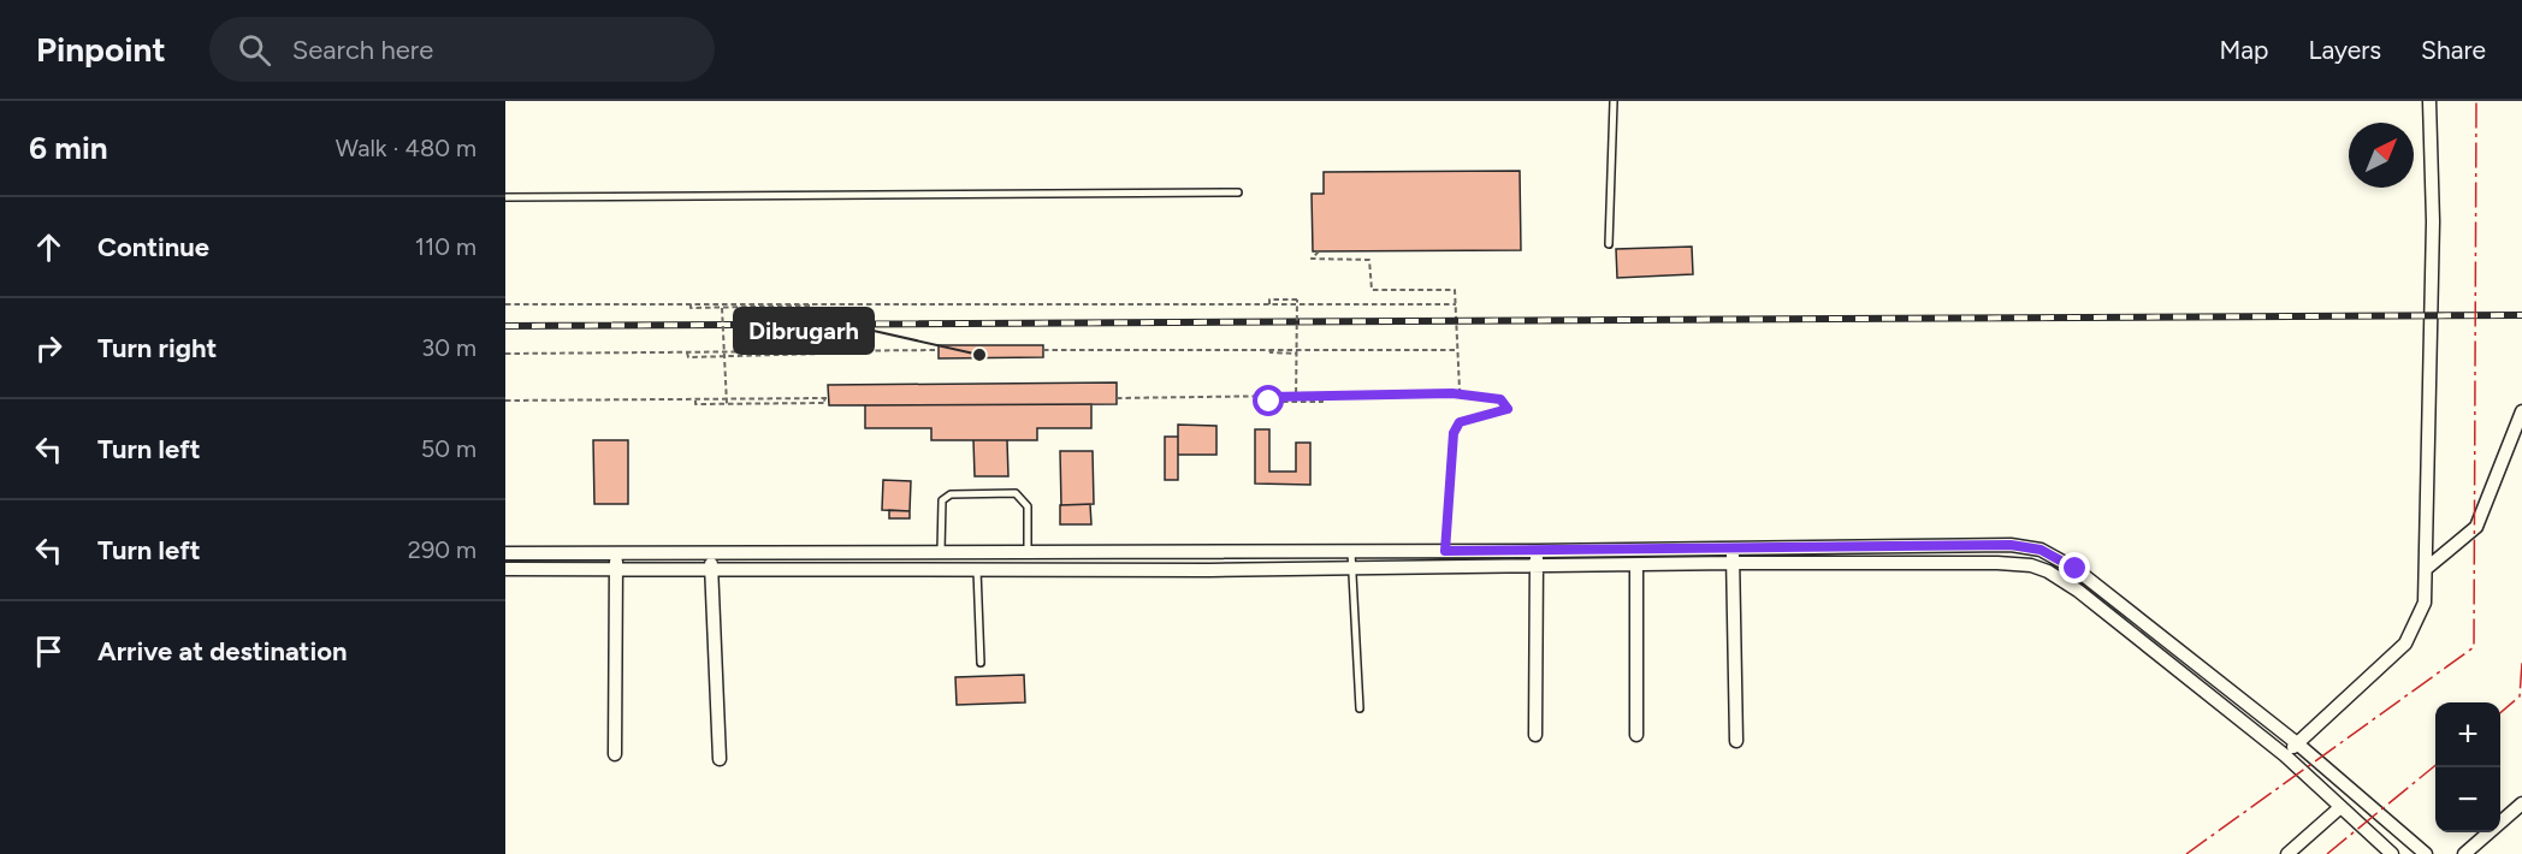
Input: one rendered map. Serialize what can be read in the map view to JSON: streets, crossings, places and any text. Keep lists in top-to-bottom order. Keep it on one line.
{"places":["Dibrugarh"],"north":"top right","page":{"header":"Pinpoint","search":"Search here","nav":["Map","Layers","Share"],"heading":["6 min","Walk · 480 m"],"list":[["Continue","110 m"],["Turn right","30 m"],["Turn left","50 m"],["Turn left","290 m"],"Arrive at destination"],"map_buttons":["+","−"]}}
